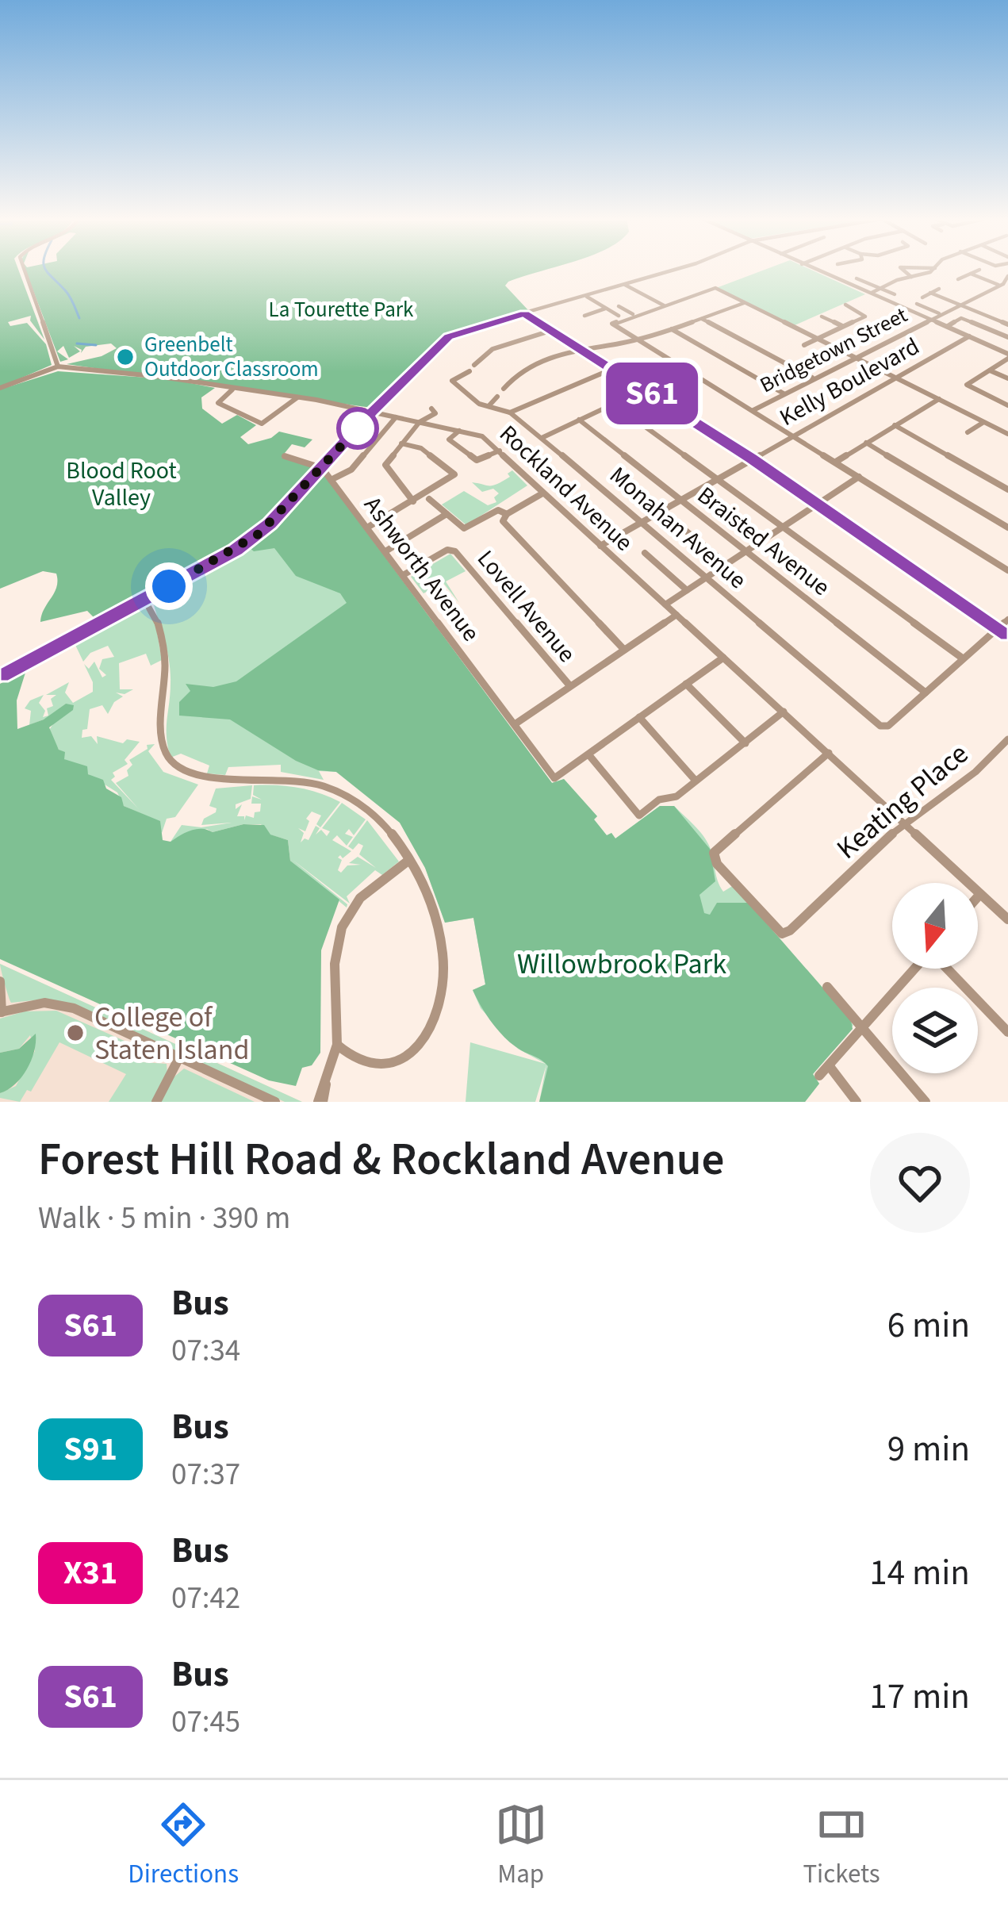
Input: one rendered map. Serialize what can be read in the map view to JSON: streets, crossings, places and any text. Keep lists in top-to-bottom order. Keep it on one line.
{"streets":{"street":["Bridgetown Street","Kelly Boulevard","Rockland Avenue","Monahan Avenue","Braisted Avenue","Ashworth Avenue","Lovell Avenue","Keating Place"]},"crossings":[["Kelly Boulevard","Rockland Avenue"],["Kelly Boulevard","Monahan Avenue"],["Kelly Boulevard","Braisted Avenue"],["Rockland Avenue","Keating Place"],["Monahan Avenue","Braisted Avenue"],["Ashworth Avenue","Lovell Avenue"]],"parks":["La Tourette Park","Blood Root Valley","Willowbrook Park"],"places":["Greenbelt Outdoor Classroom","College of Staten Island"],"lines":["bus line S61"],"north":"bottom","page":{"on_map":"S61","heading":["Forest Hill Road & Rockland Avenue","Walk · 5 min · 390 m"],"list":[{"mark":"S61","name":"Bus","note":"07:34","value":"6 min"},{"mark":"S91","name":"Bus","note":"07:37","value":"9 min"},{"mark":"X31","name":"Bus","note":"07:42","value":"14 min"},{"mark":"S61","name":"Bus","note":"07:45","value":"17 min"}],"tabs":["Directions","Map","Tickets"]}}
